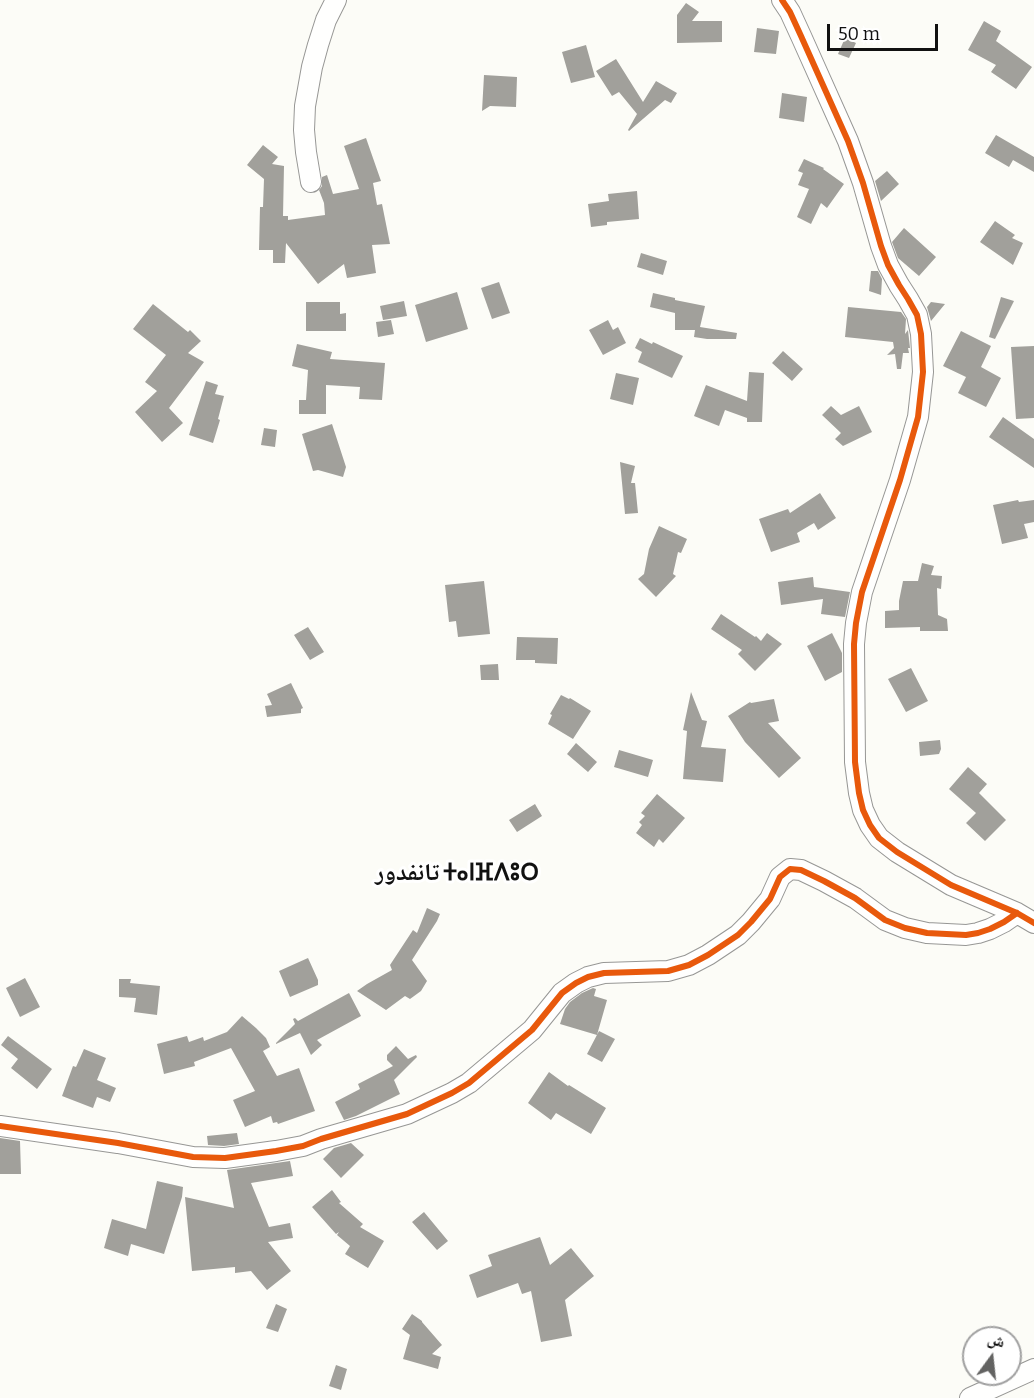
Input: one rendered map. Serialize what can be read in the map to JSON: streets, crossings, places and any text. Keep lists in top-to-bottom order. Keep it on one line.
{"districts":["تانفدور ⵜⴰⵏⴼⴷⵓⵔ"],"scale_bar":"50 m","north":"top"}
